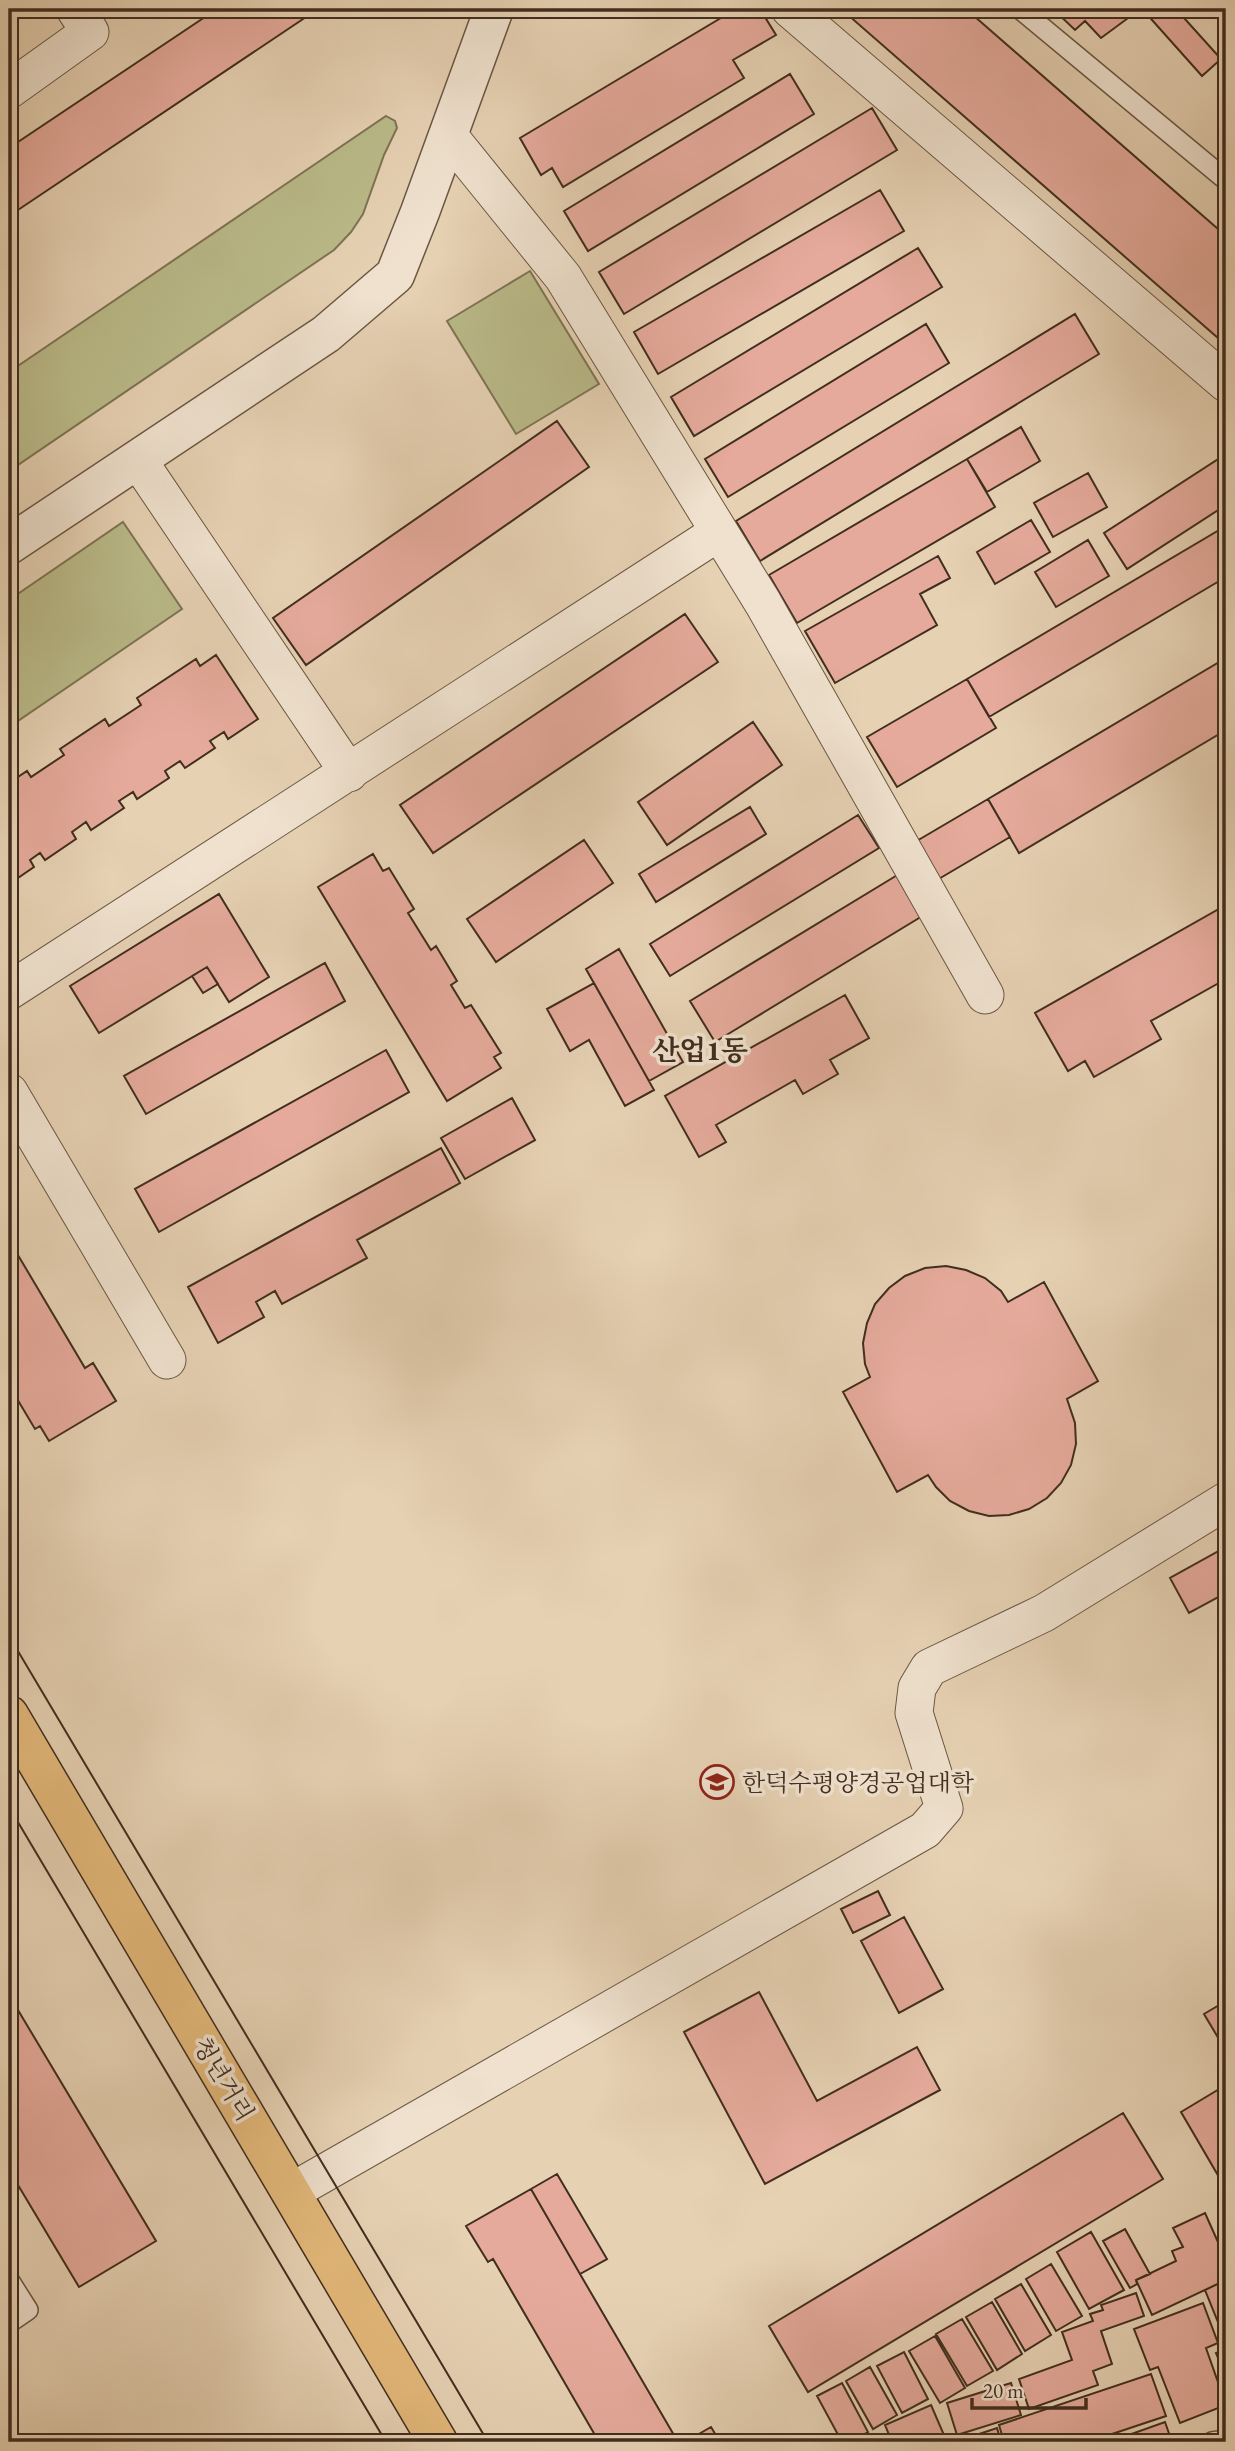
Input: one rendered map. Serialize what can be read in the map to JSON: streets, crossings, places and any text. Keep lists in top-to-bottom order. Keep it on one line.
{"streets":{"main road":["청년거리"]},"districts":["산업1동"],"places":{"school or university":["한덕수평양경공업대학"]},"scale_bar":"20 m"}
